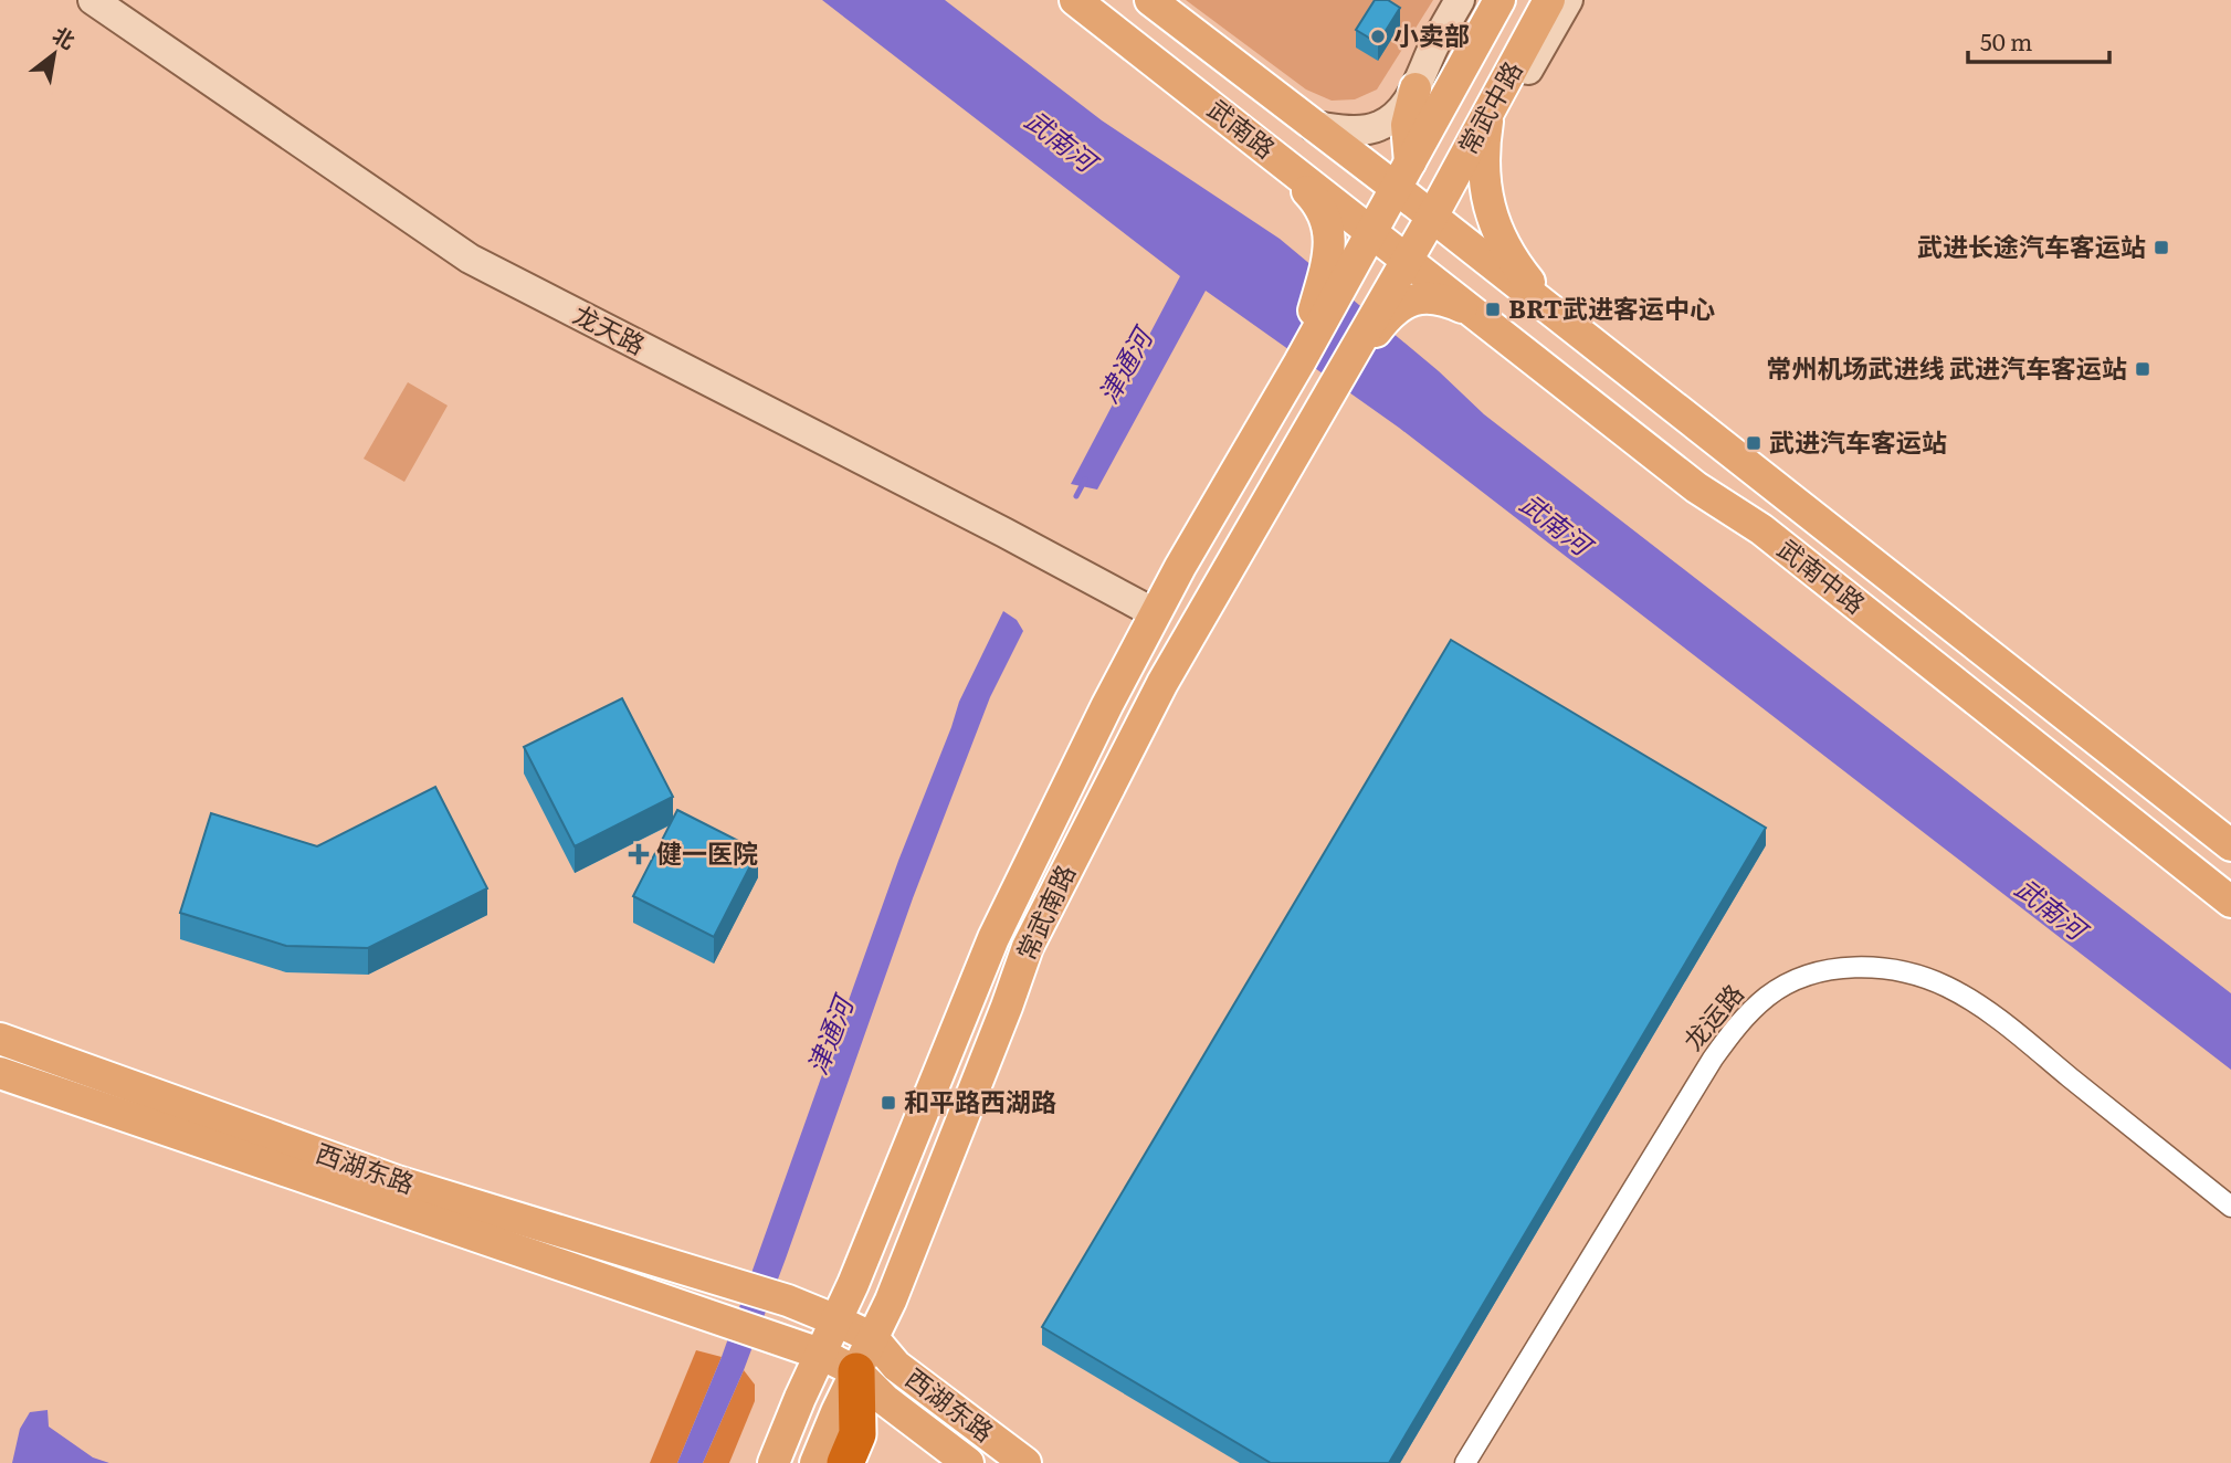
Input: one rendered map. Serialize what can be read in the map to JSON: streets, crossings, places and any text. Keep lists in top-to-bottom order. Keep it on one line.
{"streets":{"main road":["常武中路","武南路","武南中路","常武南路","西湖东路"],"street":["龙天路","龙运路"]},"crossings":[["常武中路","武南路"],["常武中路","武南中路"],["武南路","武南中路"],["龙天路","常武南路"],["常武南路","西湖东路"]],"water":["武南河","津通河"],"places":{"other":["小卖部"],"transit":["武进长途汽车客运站","BRT武进客运中心","常州机场武进线 武进汽车客运站","武进汽车客运站","和平路西湖路"],"health":["健一医院"]},"scale_bar":"50 m","north":"top right"}
